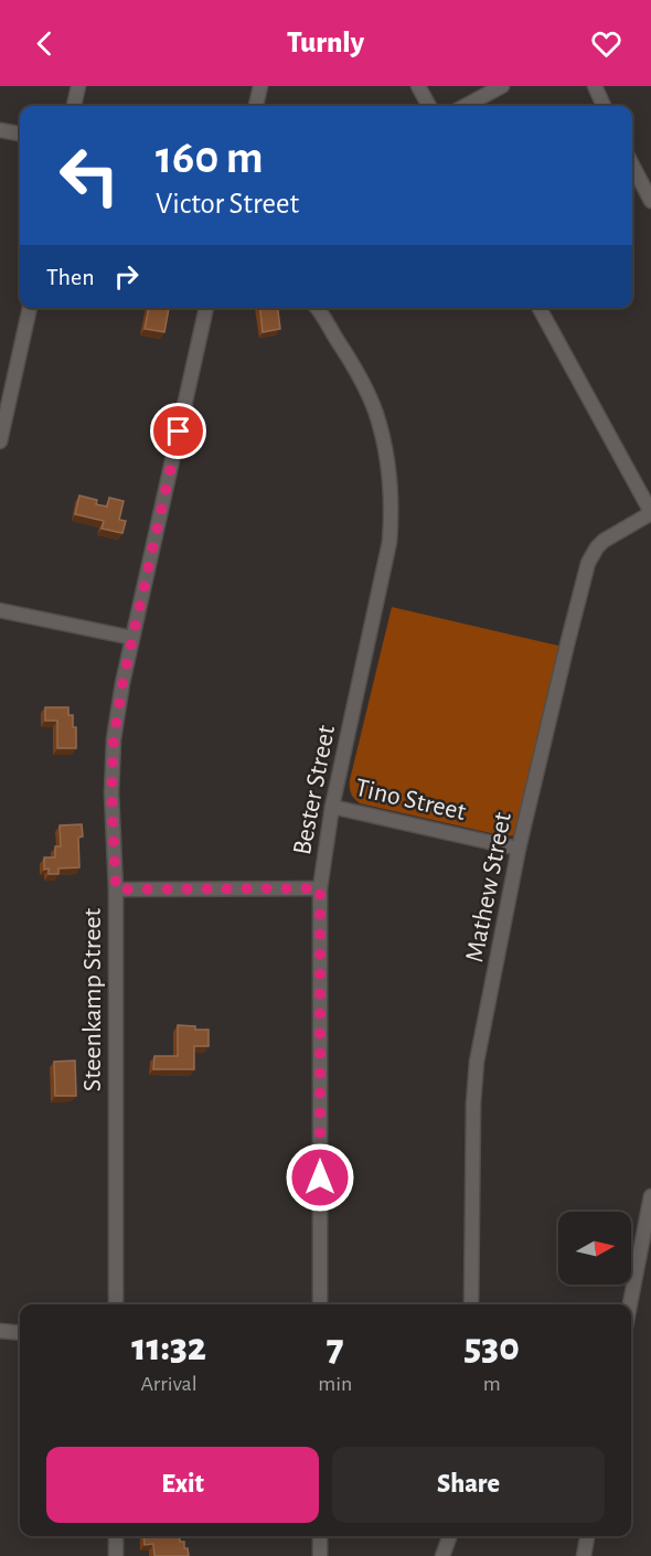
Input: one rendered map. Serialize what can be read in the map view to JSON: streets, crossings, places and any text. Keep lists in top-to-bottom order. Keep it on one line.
{"streets":{"street":["Bester Street","Tino Street","Mathew Street","Steenkamp Street"]},"crossings":[["Bester Street","Tino Street"],["Tino Street","Mathew Street"]],"north":"right","page":{"header":"Turnly","turn":["160 m","Victor Street"],"then":"Then","eta":["11:32","Arrival","7","min","530","m"],"buttons":["Exit","Share"]}}
